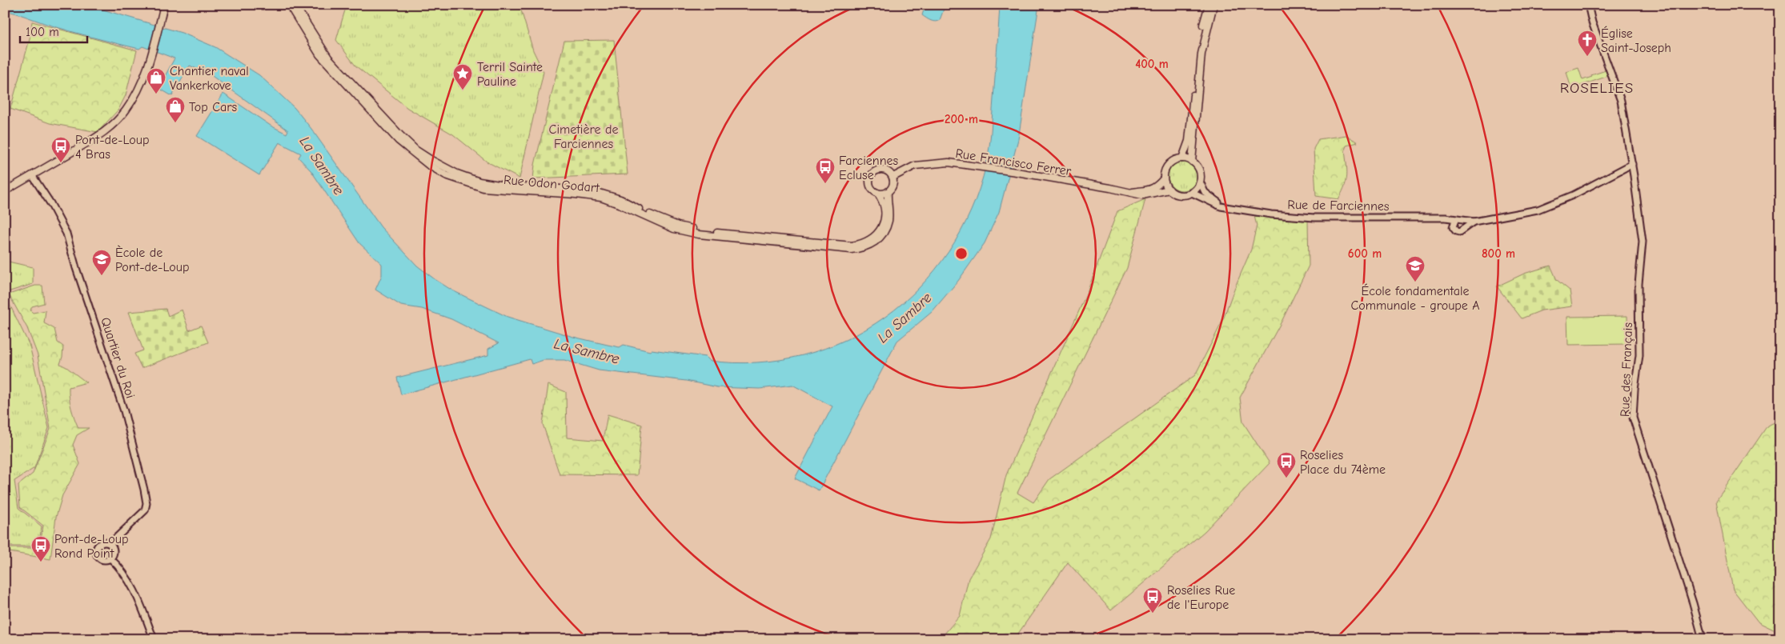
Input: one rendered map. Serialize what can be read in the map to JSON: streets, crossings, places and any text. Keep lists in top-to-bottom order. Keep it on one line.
{"streets":{"main road":["Rue Francisco Ferrer","Rue Odon Godart"],"street":["Rue de Farciennes","Quartier du Roi","Rue des Français"]},"crossings":[["Rue Francisco Ferrer","Rue Odon Godart"],["Rue Francisco Ferrer","Rue de Farciennes"]],"districts":["ROSELIES"],"water":["La Sambre"],"parks":["Cimetière de Farciennes"],"places":{"church":["Église Saint-Joseph"],"place":["Terril Sainte Pauline"],"shop":["Chantier naval Vankerkove","Top Cars"],"bus stop":["Pont-de-Loup 4 Bras","Farciennes Ecluse","Roselies Place du 74ème","Pont-de-Loup Rond Point","Roselies Rue de l'Europe"],"school or university":["Ècole de Pont-de-Loup","École fondamentale Communale - groupe A"]},"scale_bar":"100 m","rings":["400 m","200 m","600 m","800 m"]}
